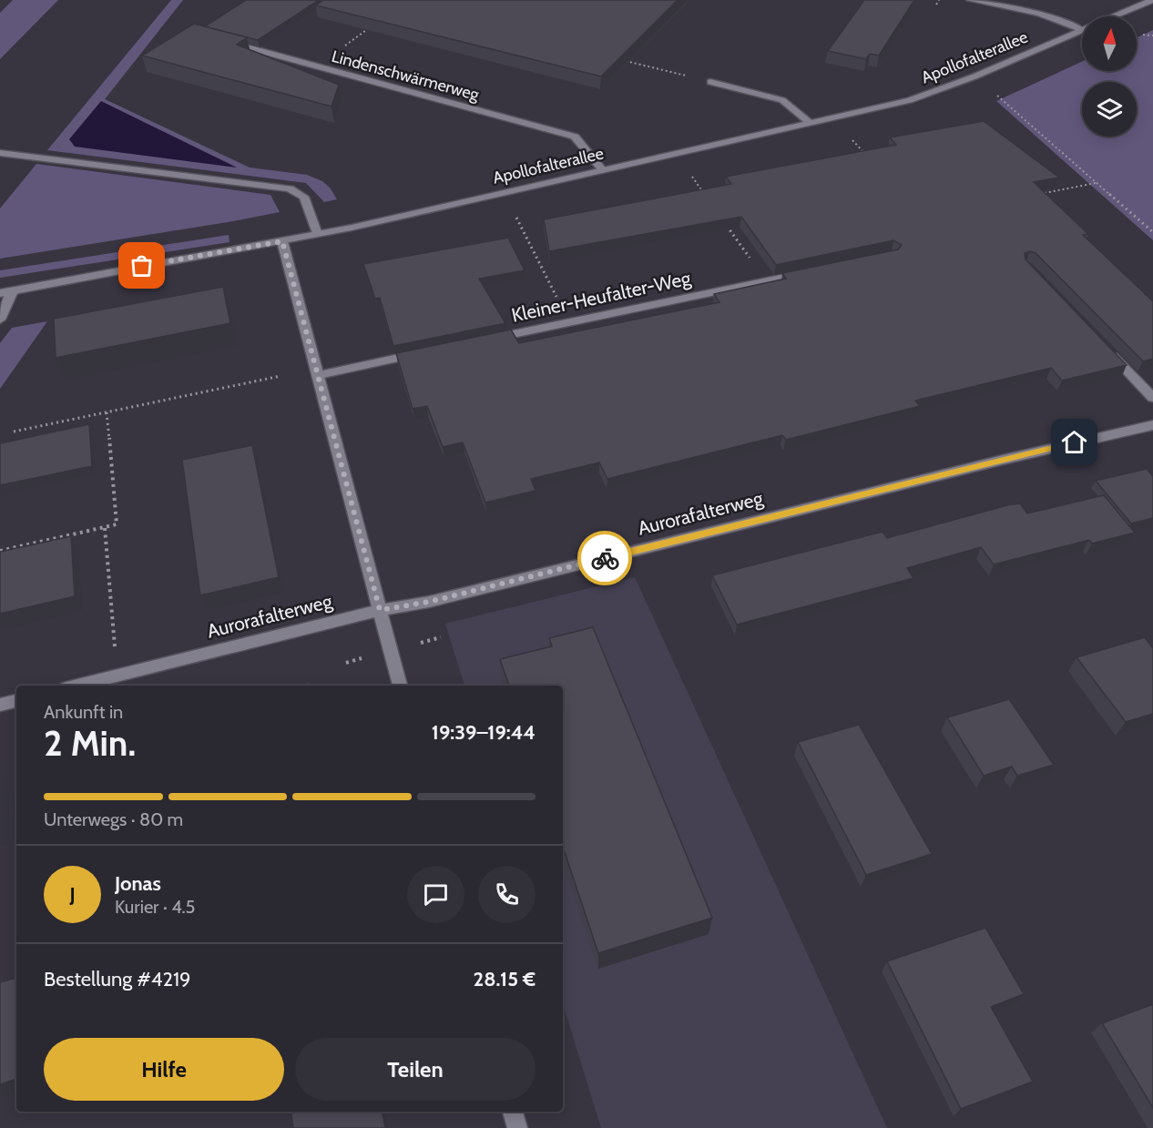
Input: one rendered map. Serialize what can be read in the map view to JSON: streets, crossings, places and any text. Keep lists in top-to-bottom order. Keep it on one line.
{"streets":{"street":["Apollofalterallee","Lindenschwärmerweg","Kleiner-Heufalter-Weg","Aurorafalterweg"]},"crossings":[["Apollofalterallee","Lindenschwärmerweg"]],"north":"top","page":{"heading":["2 Min.","Ankunft in","19:39–19:44"],"panel":["Jonas","Kurier · 4.5","Bestellung #4219","28.15 €"],"bar":"Unterwegs · 80 m","round":"J","buttons":["Hilfe","Teilen"]}}
